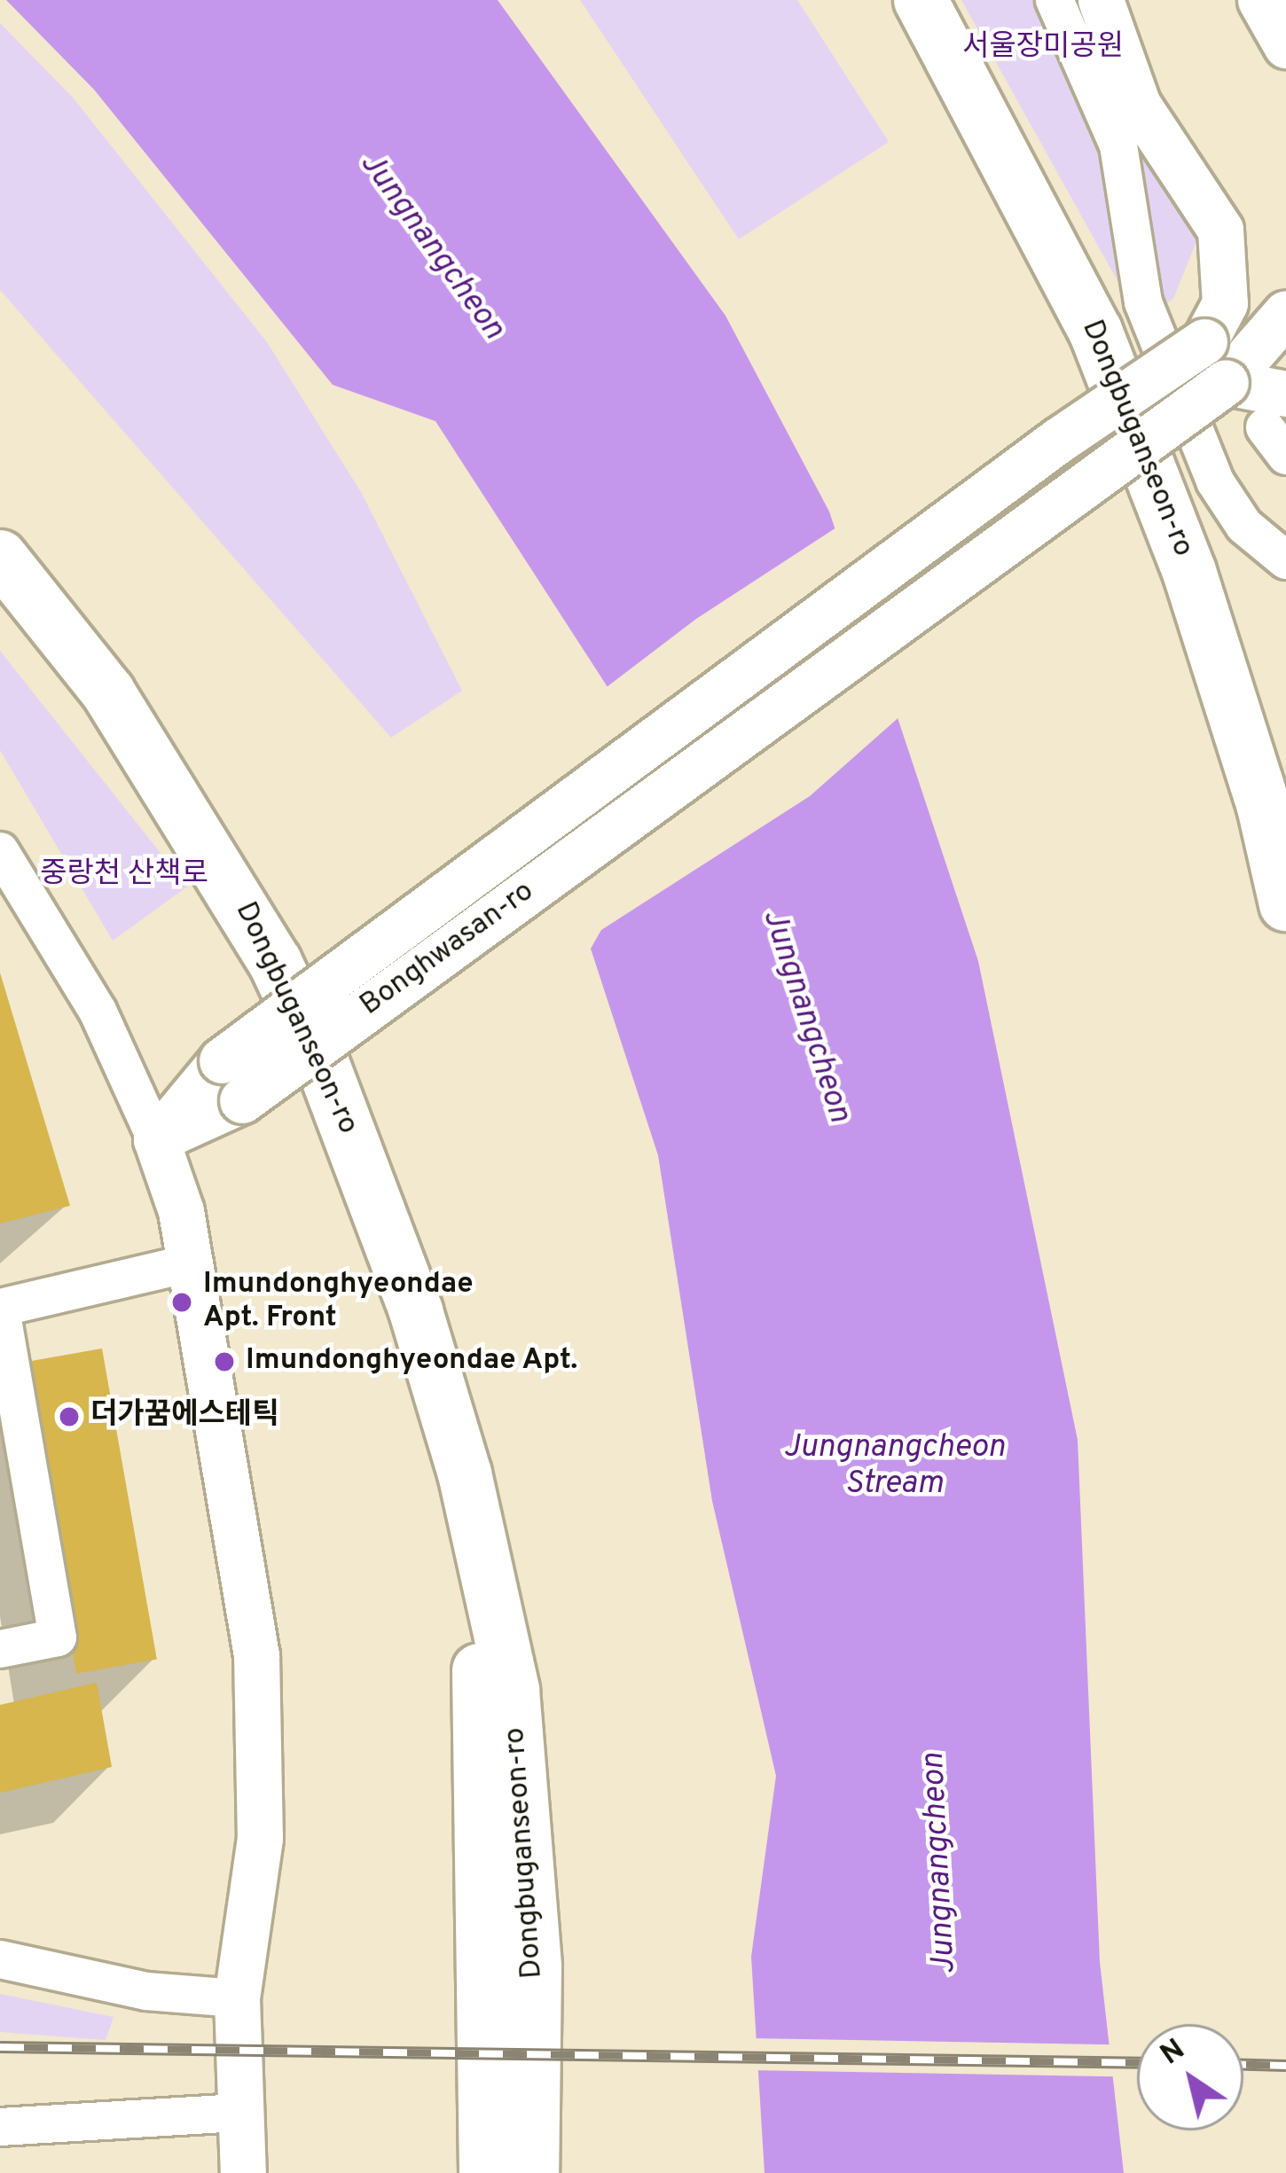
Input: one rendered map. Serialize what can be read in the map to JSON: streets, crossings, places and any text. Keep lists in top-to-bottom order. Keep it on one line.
{"streets":{"highway":["Dongbuganseon-ro"],"main road":["Bonghwasan-ro"]},"water":["Jungnangcheon","Jungnangcheon Stream"],"parks":["서울장미공원","중랑천 산책로"],"places":["Imundonghyeondae Apt. Front","Imundonghyeondae Apt.","더가꿈에스테틱"],"north":"top left"}
